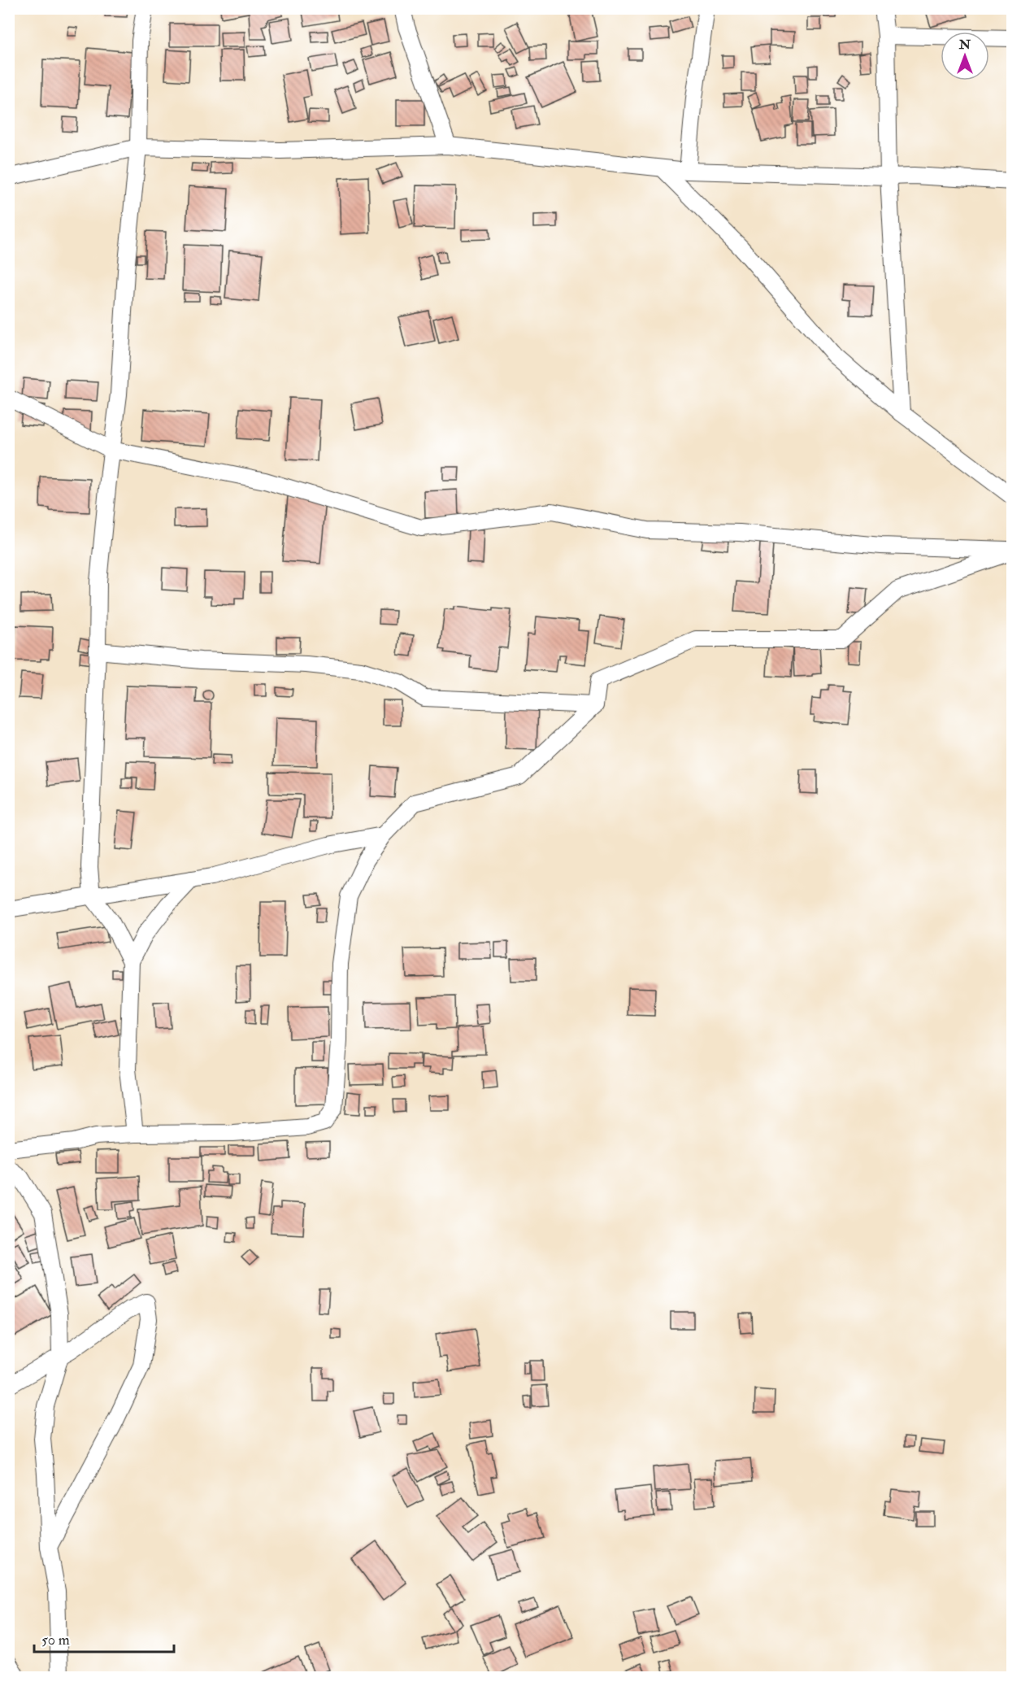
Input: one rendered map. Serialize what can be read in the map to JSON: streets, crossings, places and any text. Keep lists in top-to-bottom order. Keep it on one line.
{"scale_bar":"50 m","north":"top"}
